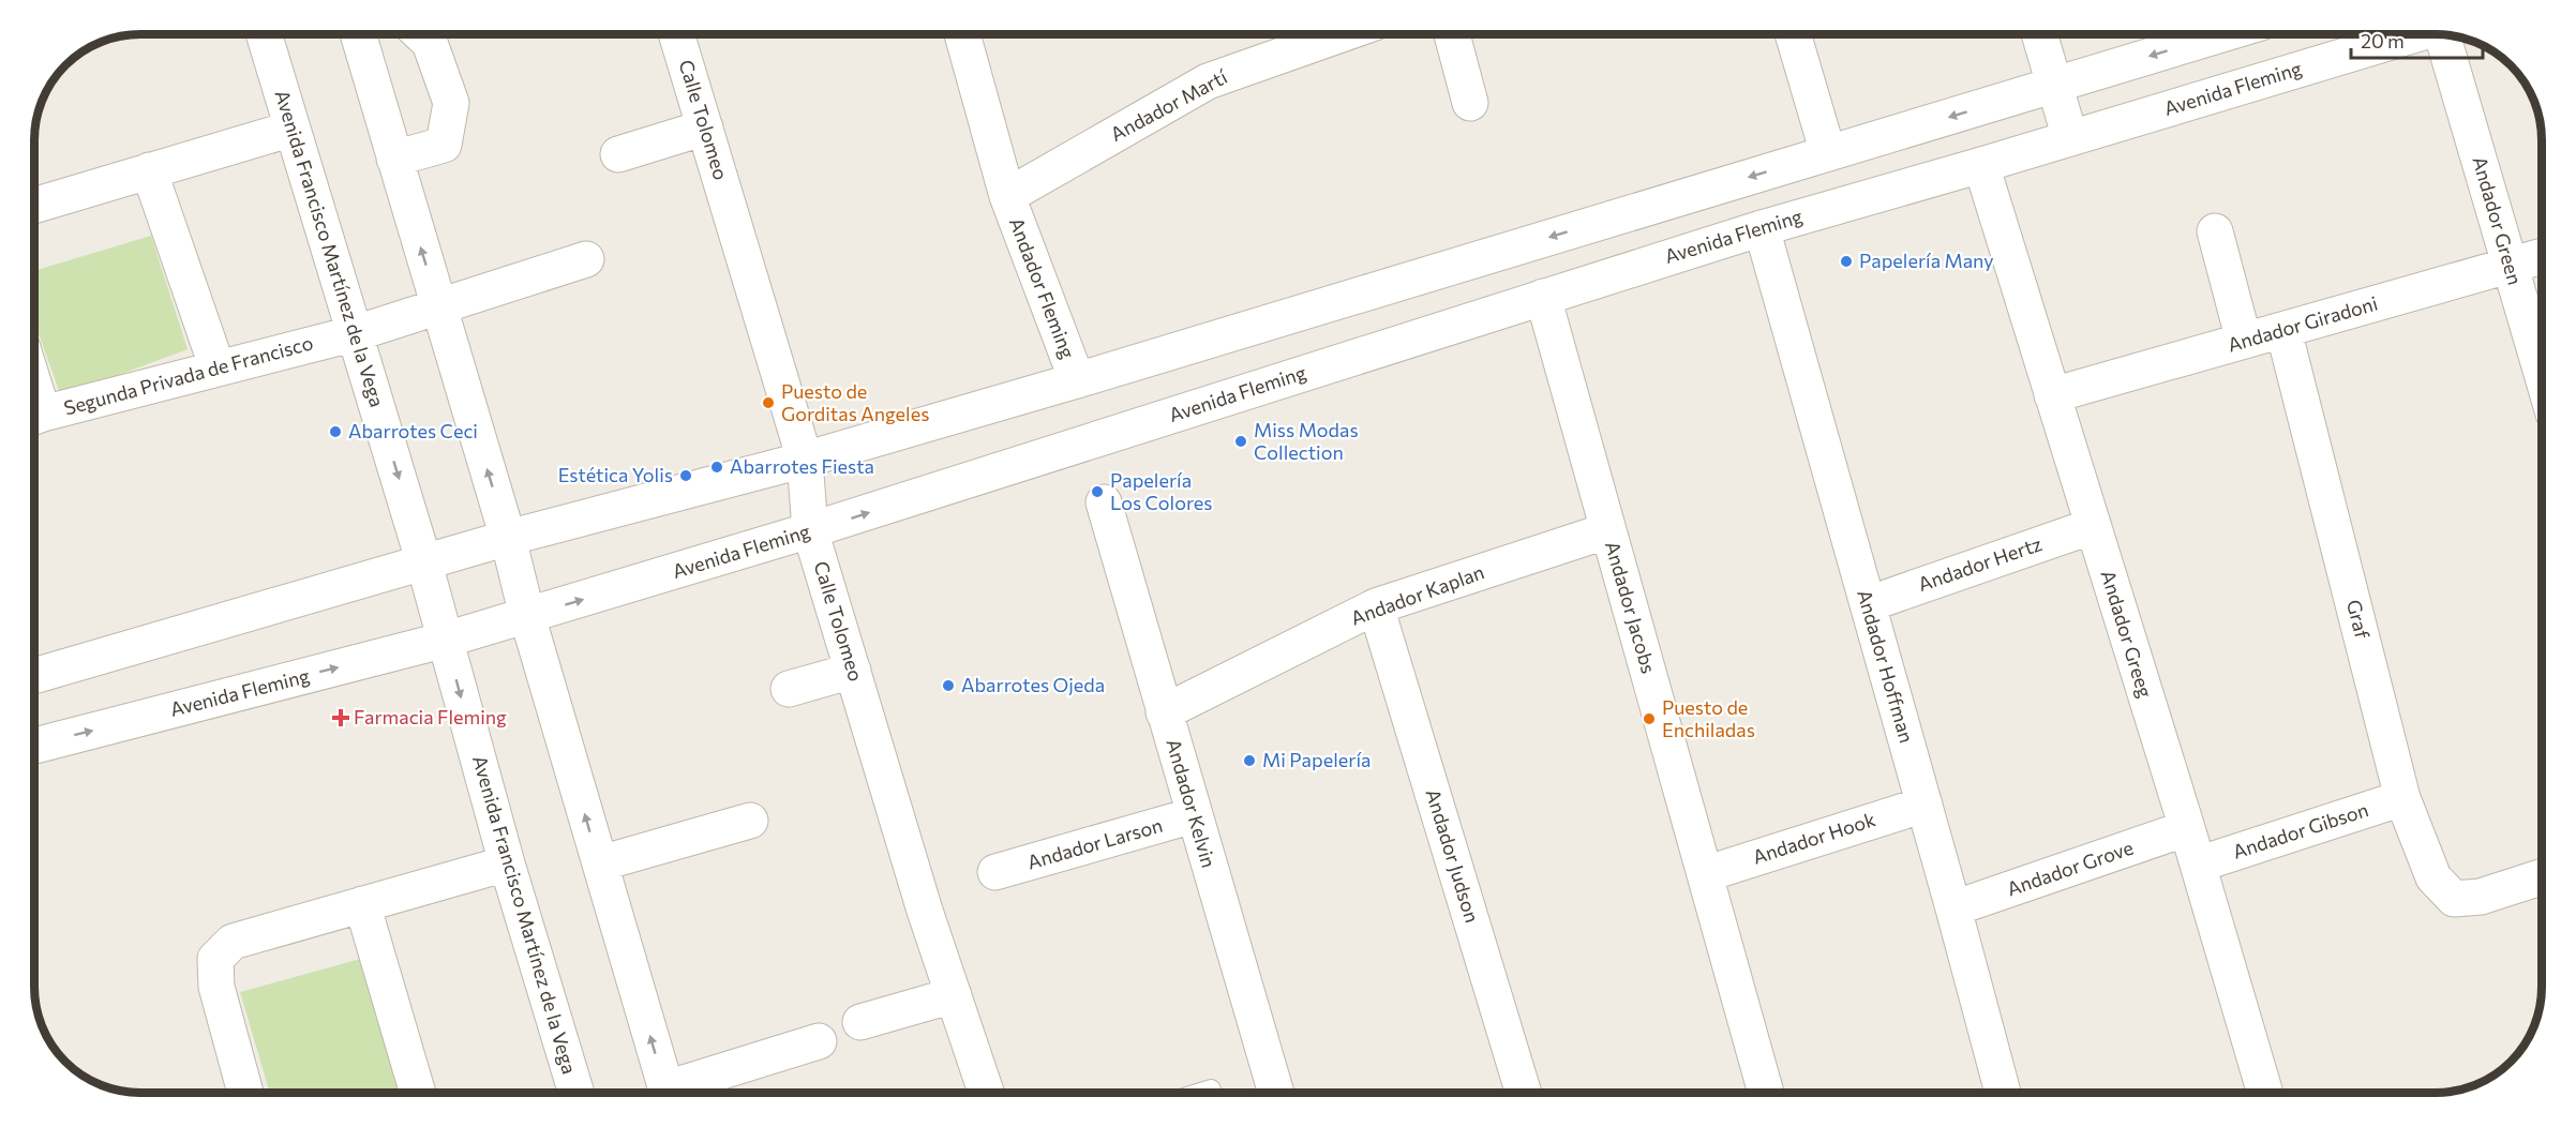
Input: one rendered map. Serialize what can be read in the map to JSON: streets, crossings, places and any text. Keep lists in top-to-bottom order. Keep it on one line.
{"streets":{"street":["Avenida Fleming","Andador Martí","Calle Tolomeo","Andador Green","Avenida Francisco Martínez de la Vega","Andador Fleming","Andador Giradoni","Segunda Privada de Francisco","Andador Hertz","Andador Kaplan","Andador Jacobs","Graf","Andador Greeg","Andador Hoffman","Andador Kelvin","Andador Gibson","Andador Hook","Andador Larson","Andador Judson","Andador Grove"]},"crossings":[["Avenida Fleming","Calle Tolomeo"],["Avenida Fleming","Avenida Francisco Martínez de la Vega"],["Avenida Fleming","Andador Jacobs"],["Avenida Fleming","Andador Greeg"],["Avenida Fleming","Andador Hoffman"],["Andador Martí","Andador Fleming"],["Andador Green","Andador Giradoni"],["Avenida Francisco Martínez de la Vega","Segunda Privada de Francisco"],["Andador Giradoni","Graf"],["Andador Giradoni","Andador Greeg"],["Andador Hertz","Andador Greeg"],["Andador Hertz","Andador Hoffman"],["Andador Kaplan","Andador Jacobs"],["Andador Kaplan","Andador Kelvin"],["Andador Kaplan","Andador Judson"],["Andador Jacobs","Andador Hook"],["Graf","Andador Gibson"],["Andador Greeg","Andador Gibson"],["Andador Greeg","Andador Grove"],["Andador Hoffman","Andador Hook"],["Andador Hoffman","Andador Grove"],["Andador Kelvin","Andador Larson"]],"places":{"other":["Papelería Many","Puesto de Gorditas Angeles","Abarrotes Ceci","Miss Modas Collection","Abarrotes Fiesta","Estética Yolis","Papelería Los Colores","Abarrotes Ojeda","Puesto de Enchiladas","Mi Papelería"],"health":["Farmacia Fleming"]},"scale_bar":"20 m"}
